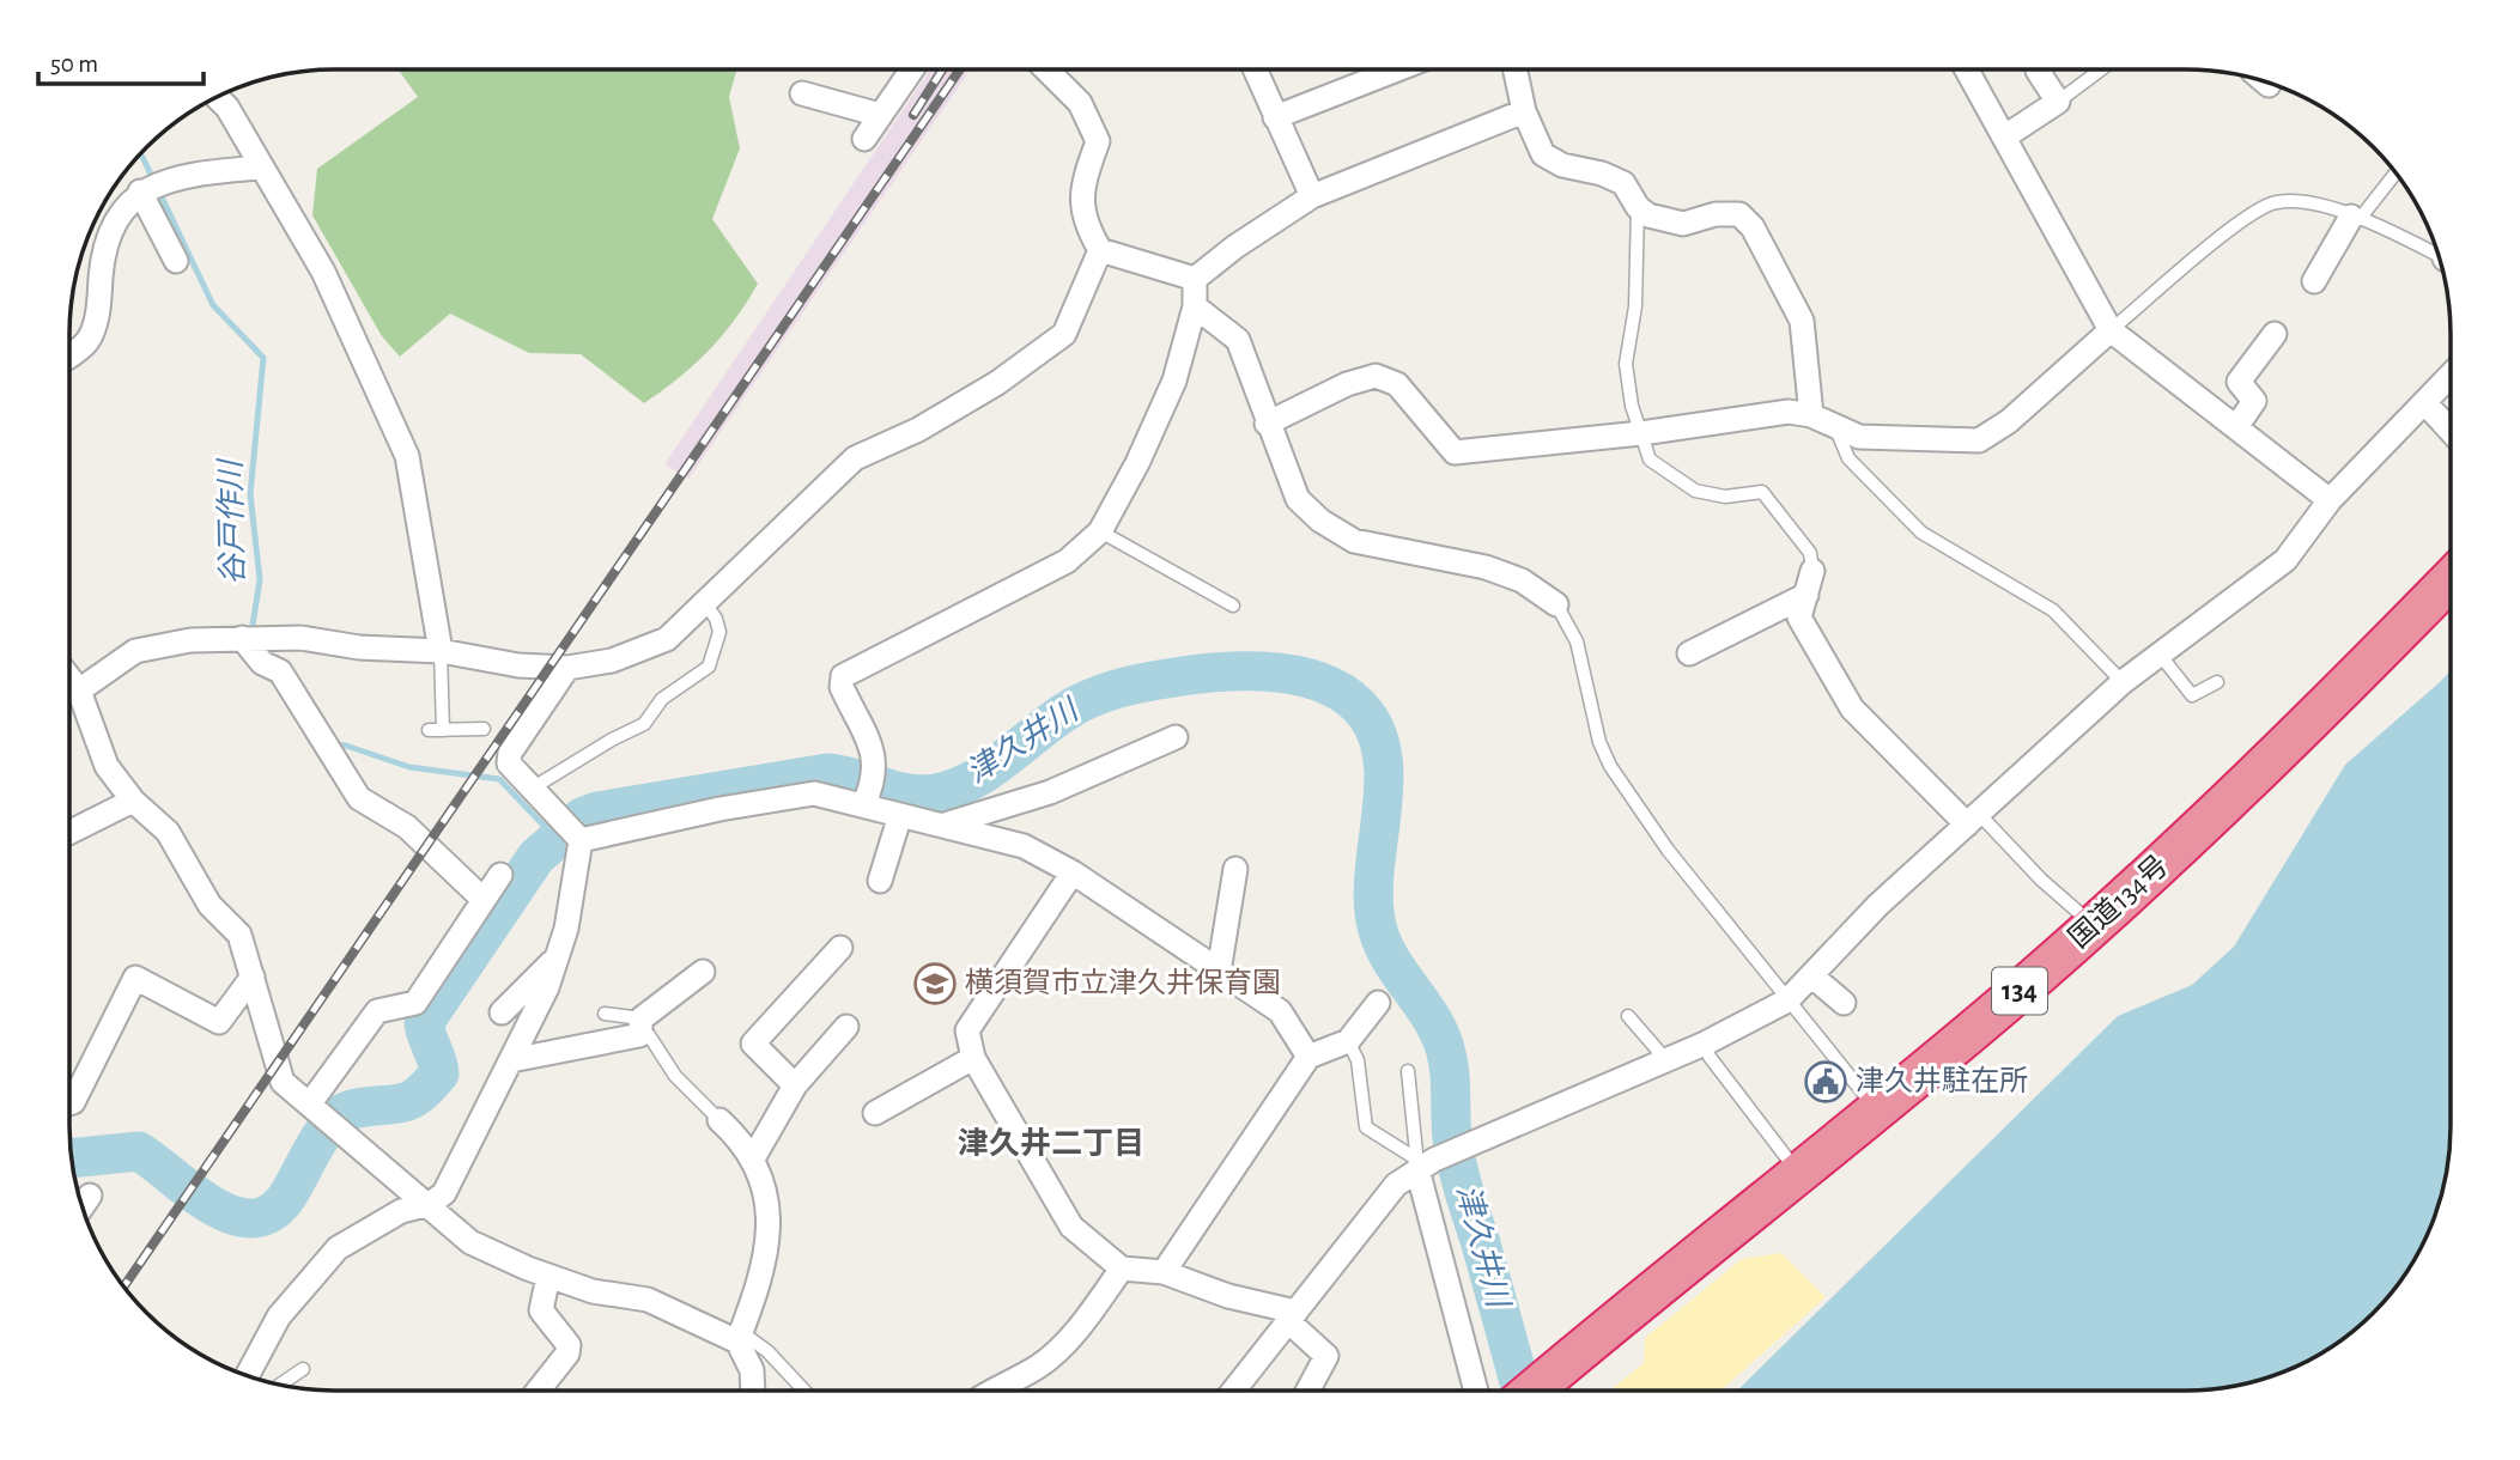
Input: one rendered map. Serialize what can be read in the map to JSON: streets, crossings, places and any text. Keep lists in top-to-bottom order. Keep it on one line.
{"streets":{"highway":["国道134号","134"]},"districts":["津久井二丁目"],"water":["谷戸作川","津久井川"],"places":{"school or university":["横須賀市立津久井保育園"],"public building":["津久井駐在所"]},"scale_bar":"50 m"}
